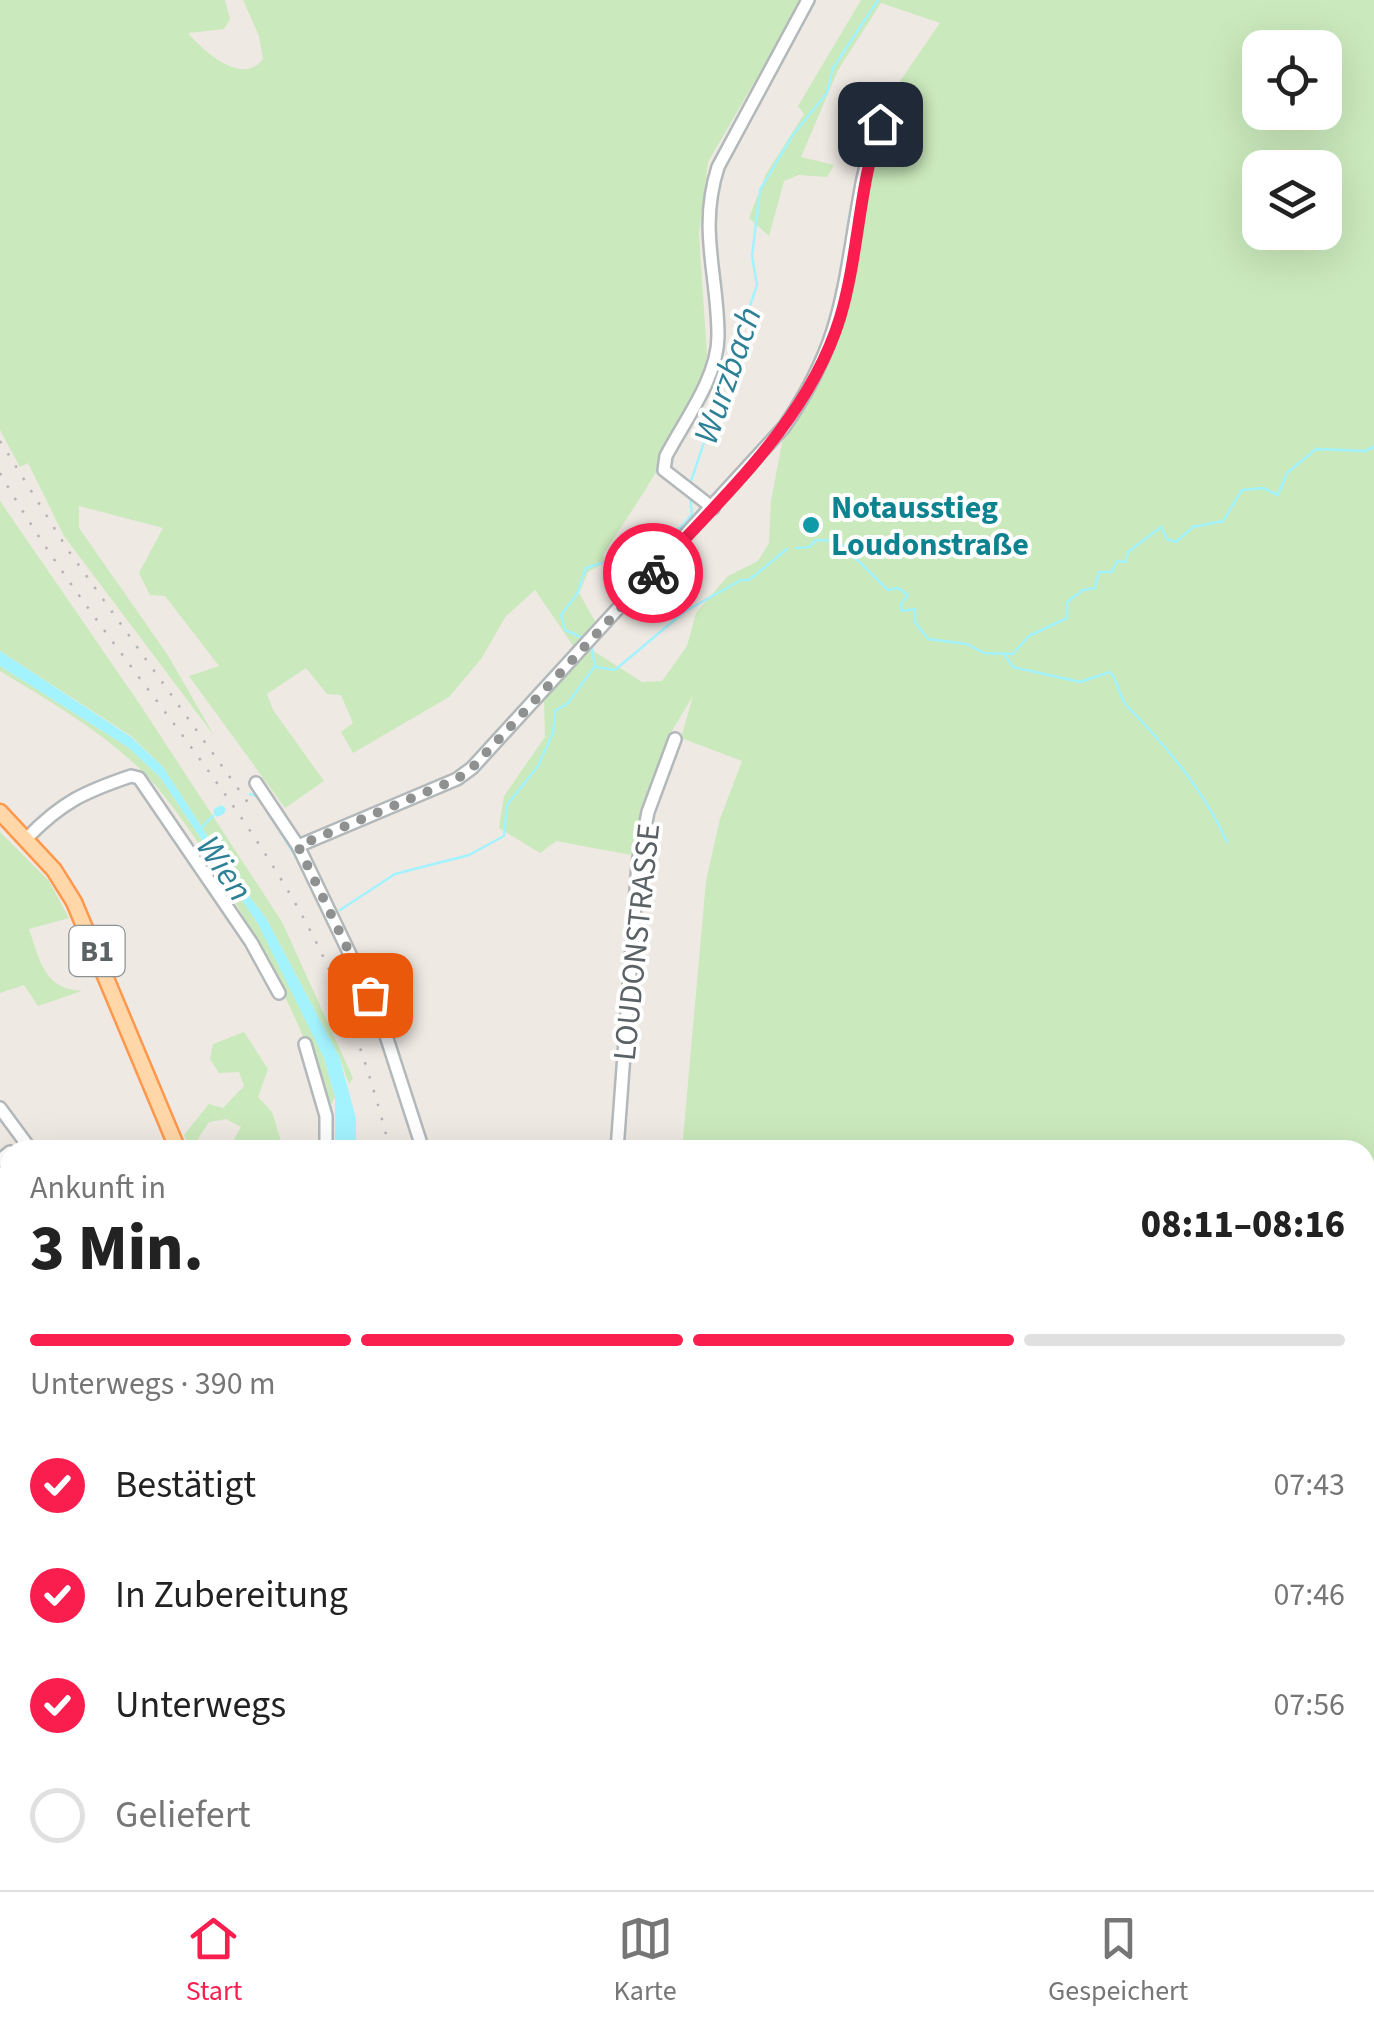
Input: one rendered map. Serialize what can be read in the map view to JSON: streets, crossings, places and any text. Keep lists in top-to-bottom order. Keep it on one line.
{"streets":{"main road":["B1"],"street":["LOUDONSTRASSE"]},"water":["Wurzbach","Wien"],"places":["Notausstieg Loudonstraße"],"page":{"heading":["3 Min.","Ankunft in","08:11–08:16"],"bar":"Unterwegs · 390 m","list":[["Bestätigt","07:43"],["In Zubereitung","07:46"],["Unterwegs","07:56"],"Geliefert"],"tabs":["Start","Karte","Gespeichert"]}}
